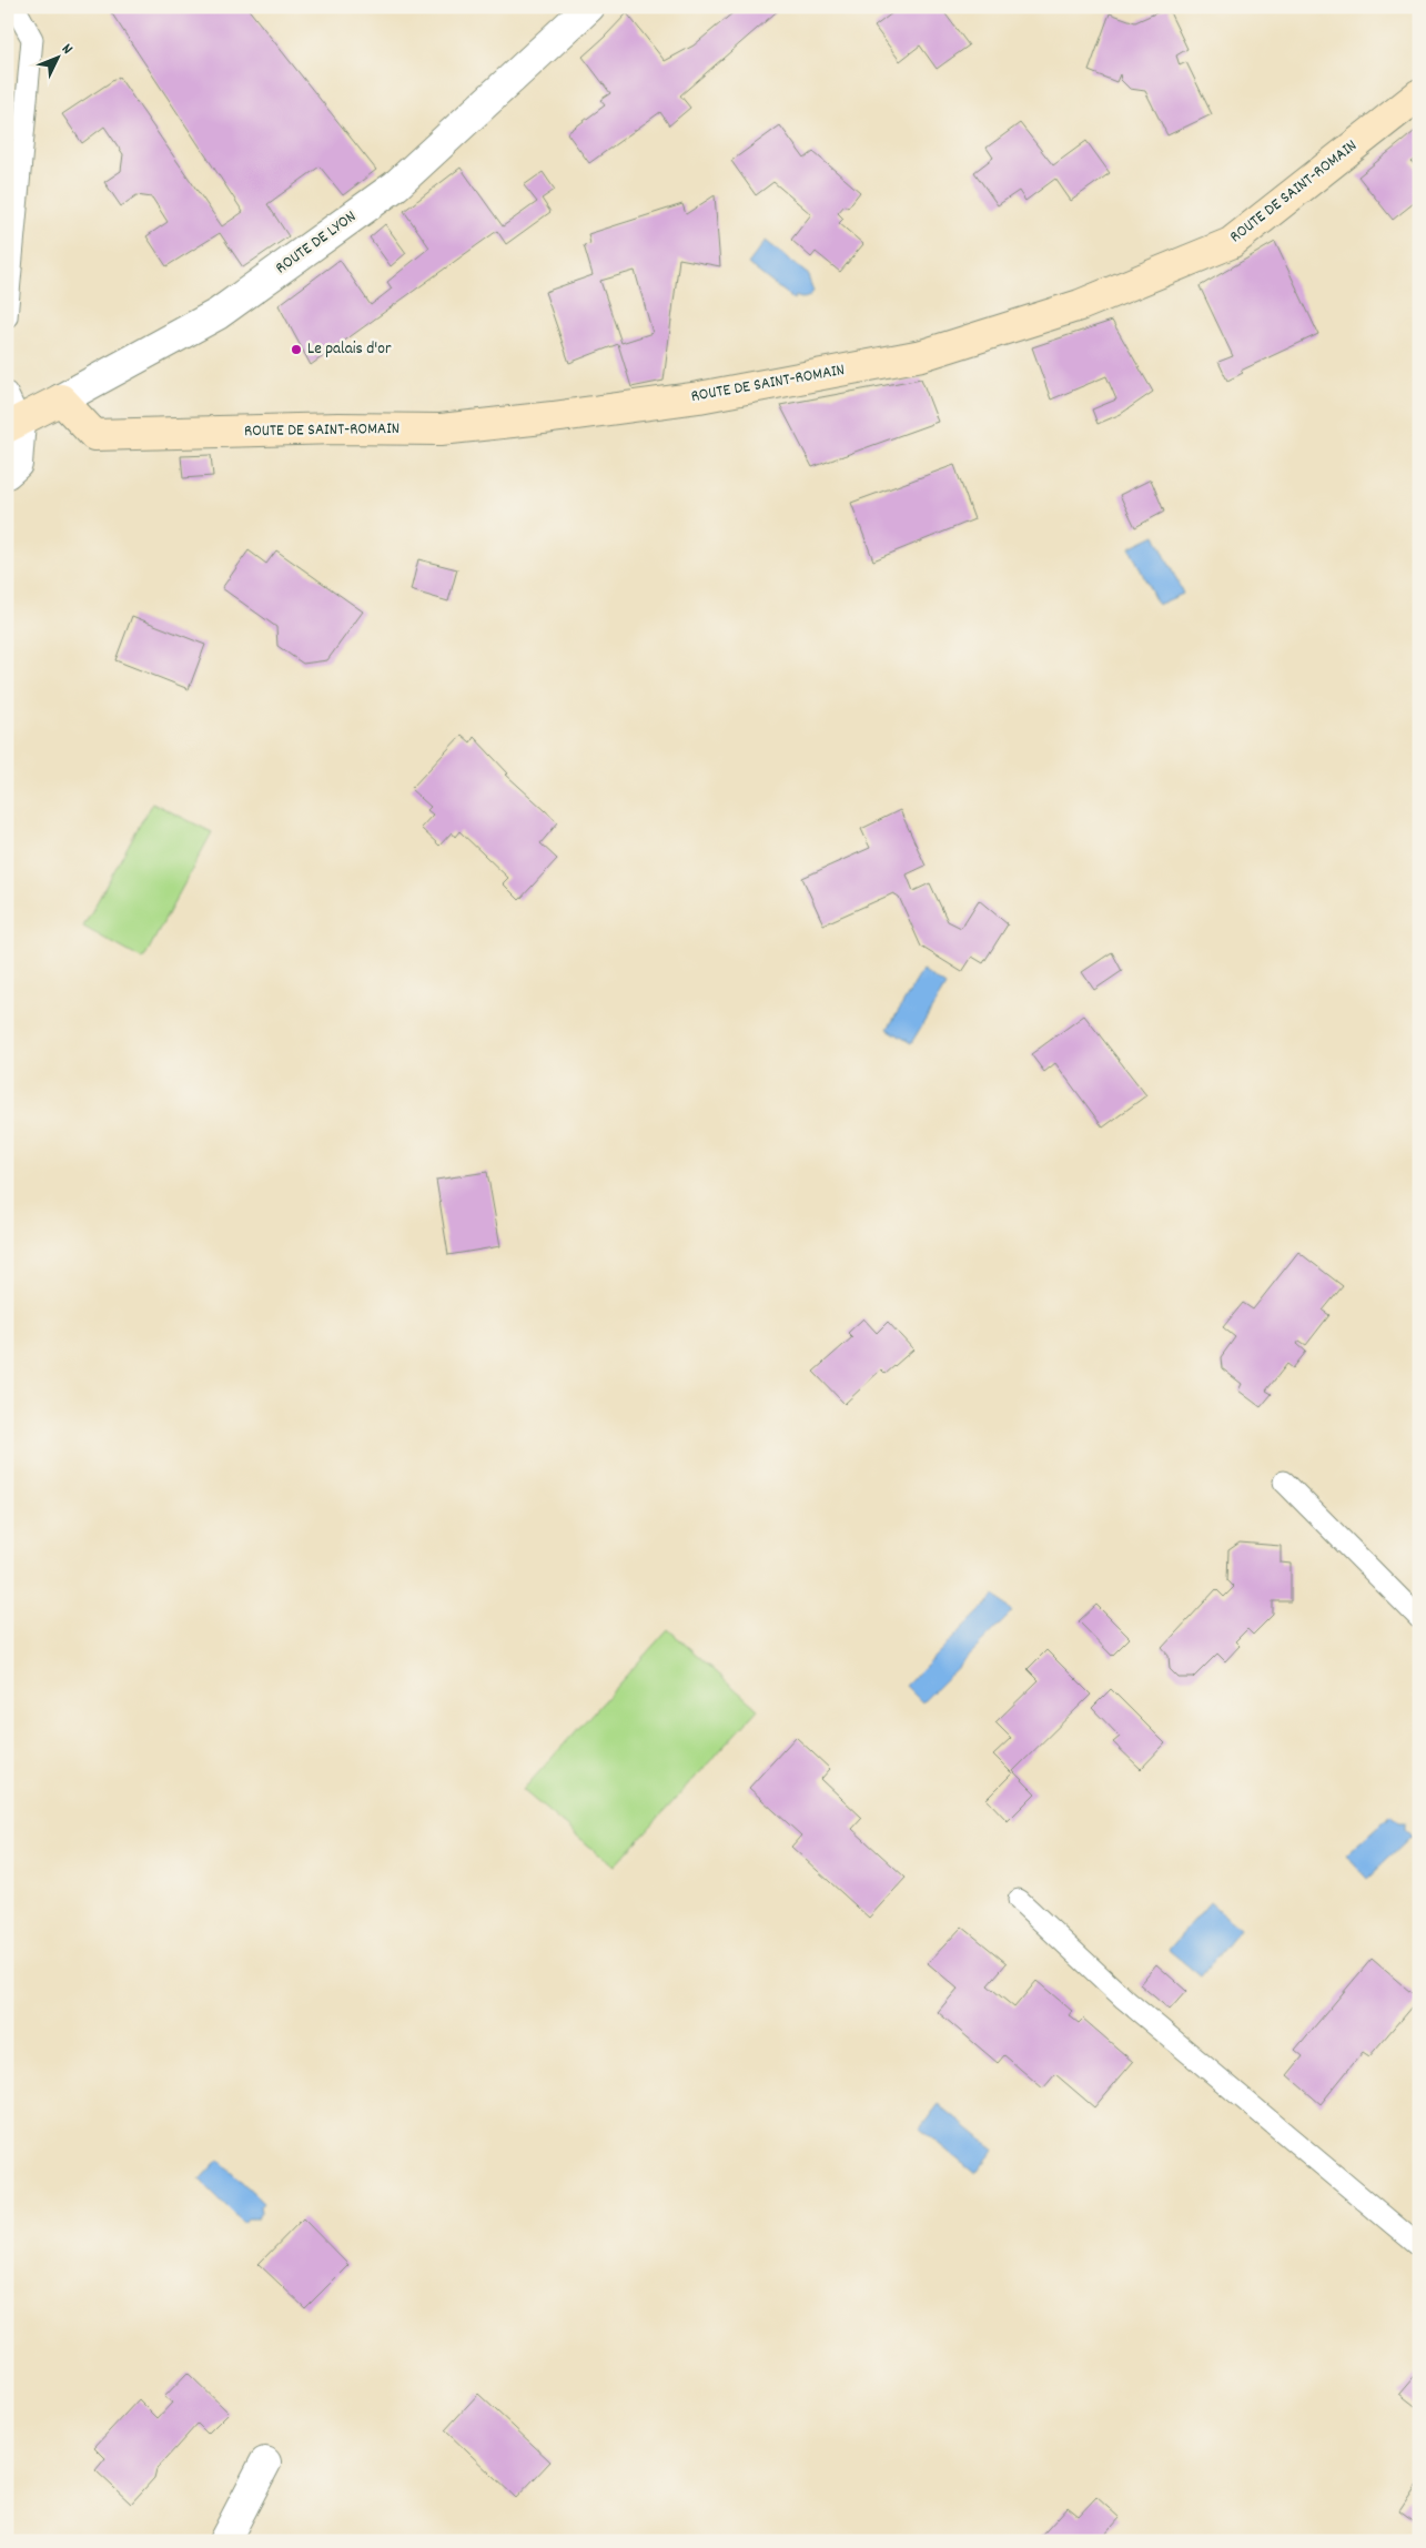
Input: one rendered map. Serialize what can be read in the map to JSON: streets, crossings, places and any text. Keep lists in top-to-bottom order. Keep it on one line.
{"streets":{"main road":["ROUTE DE SAINT-ROMAIN","ROUTE DE LYON"]},"crossings":[["ROUTE DE SAINT-ROMAIN","ROUTE DE LYON"]],"places":["Le palais d'or"],"north":"top right"}
